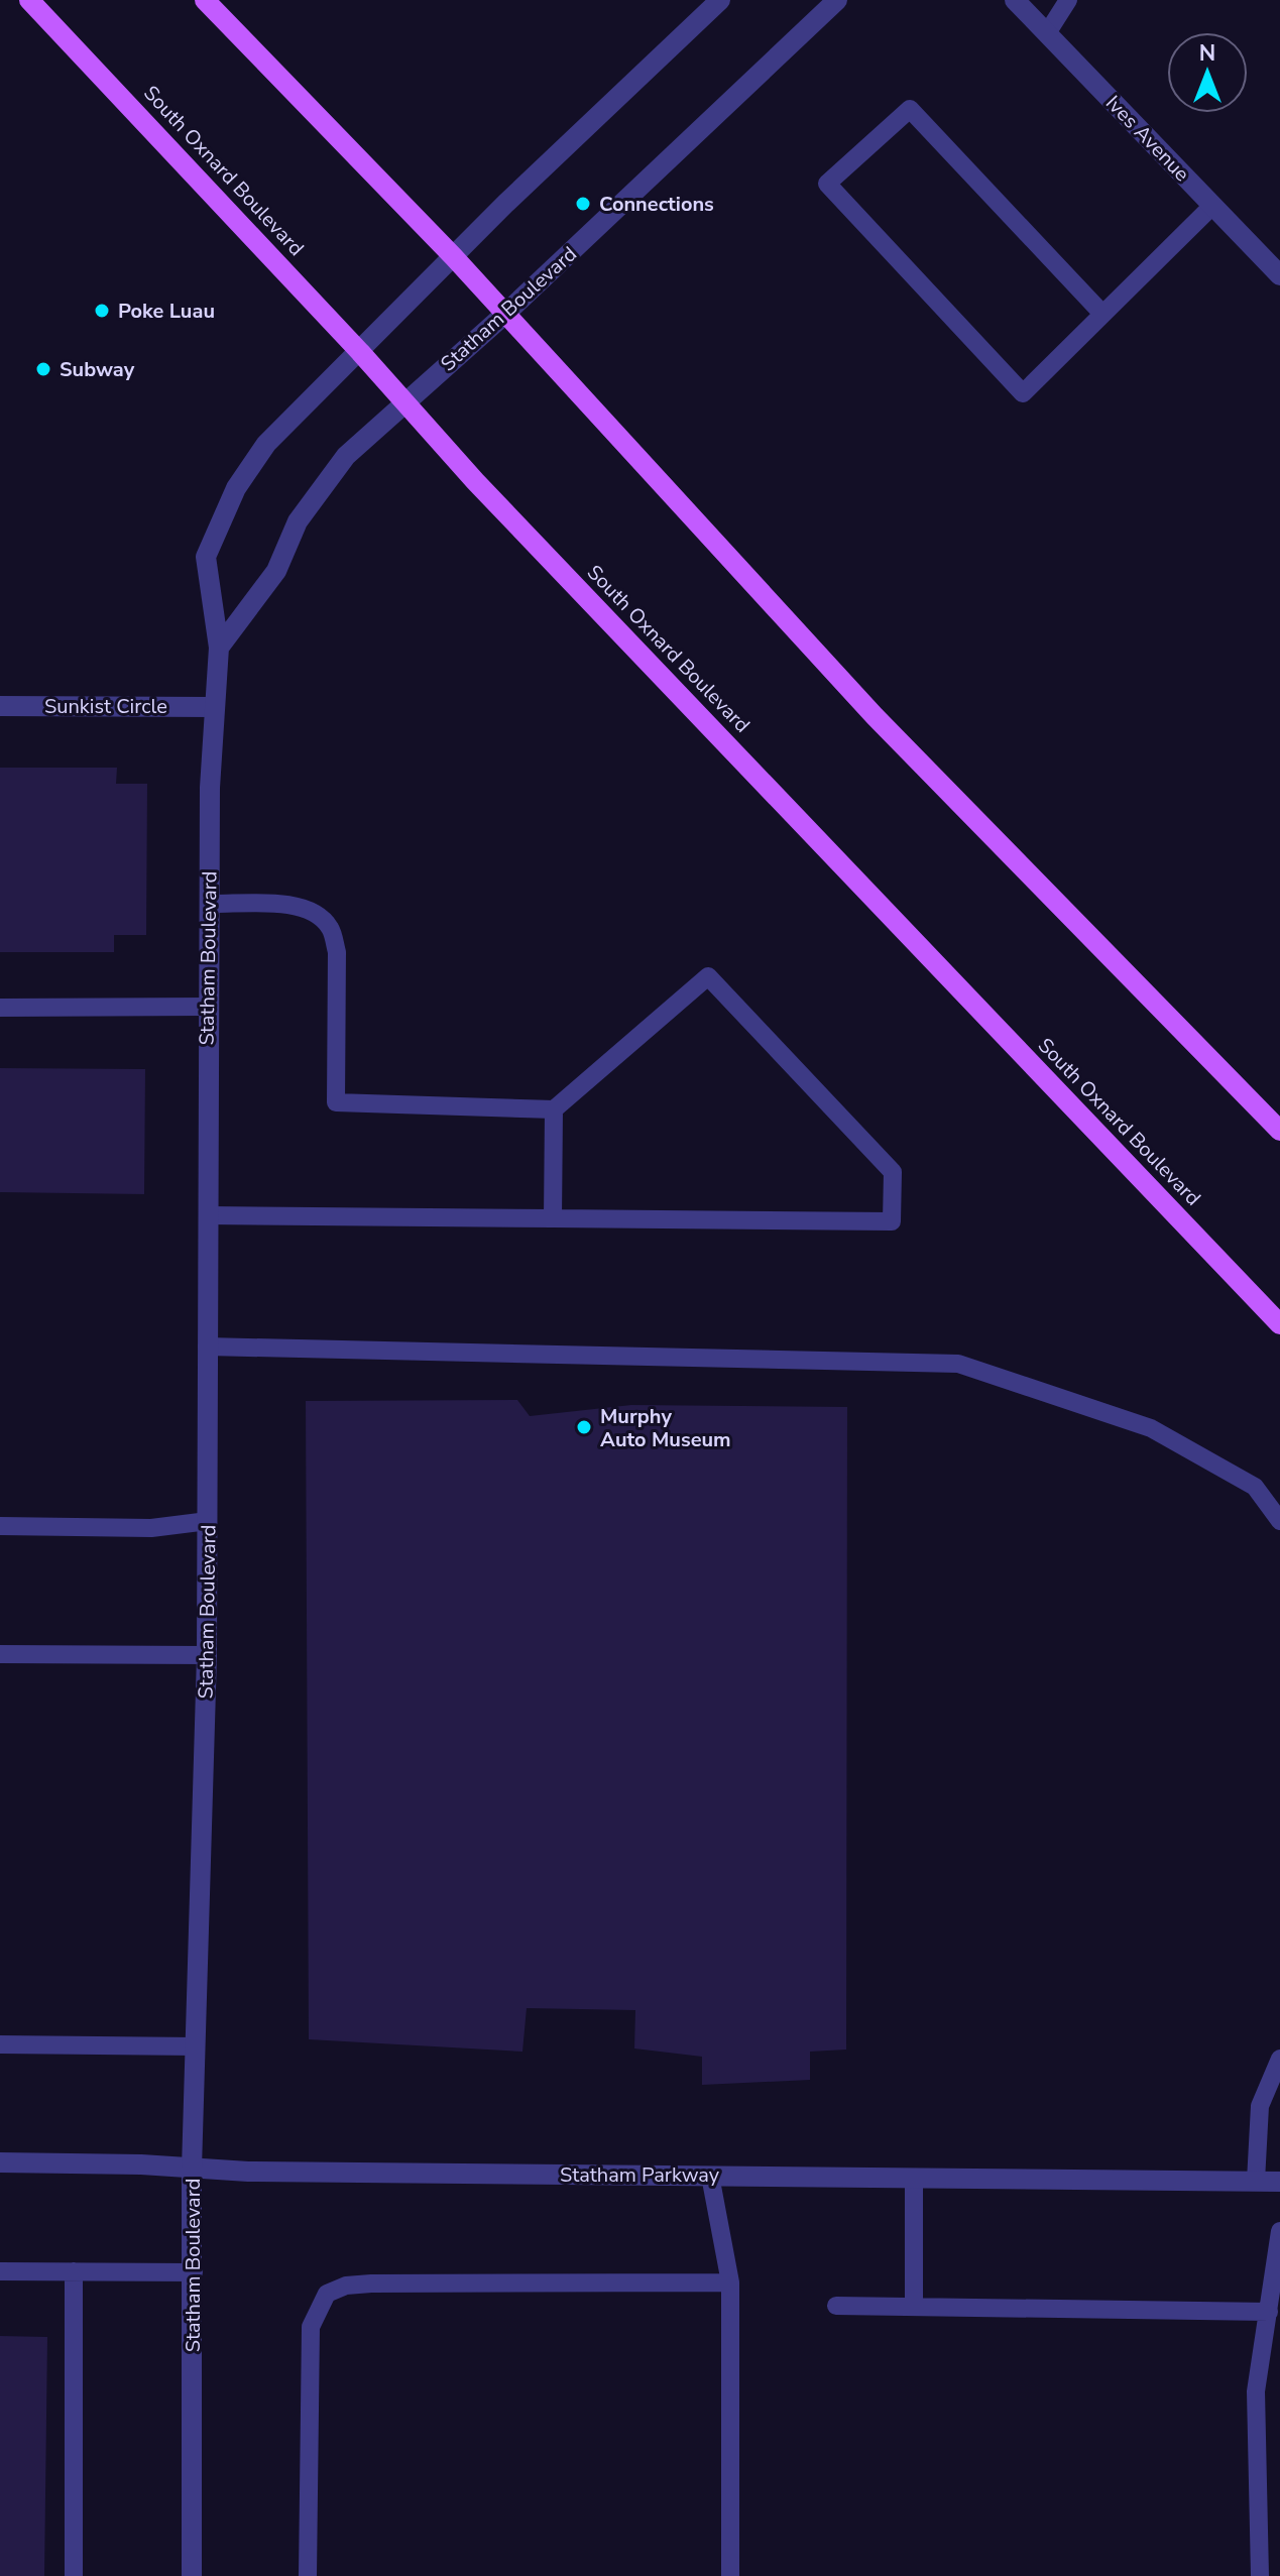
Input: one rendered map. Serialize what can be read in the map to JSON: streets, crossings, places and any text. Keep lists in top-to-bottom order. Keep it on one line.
{"streets":{"main road":["South Oxnard Boulevard"],"street":["Ives Avenue","Statham Boulevard","Sunkist Circle","Statham Parkway"]},"crossings":[["South Oxnard Boulevard","Statham Boulevard"],["Statham Boulevard","Sunkist Circle"],["Statham Boulevard","Statham Parkway"]],"places":["Connections","Poke Luau","Subway","Murphy Auto Museum"],"north":"top"}
